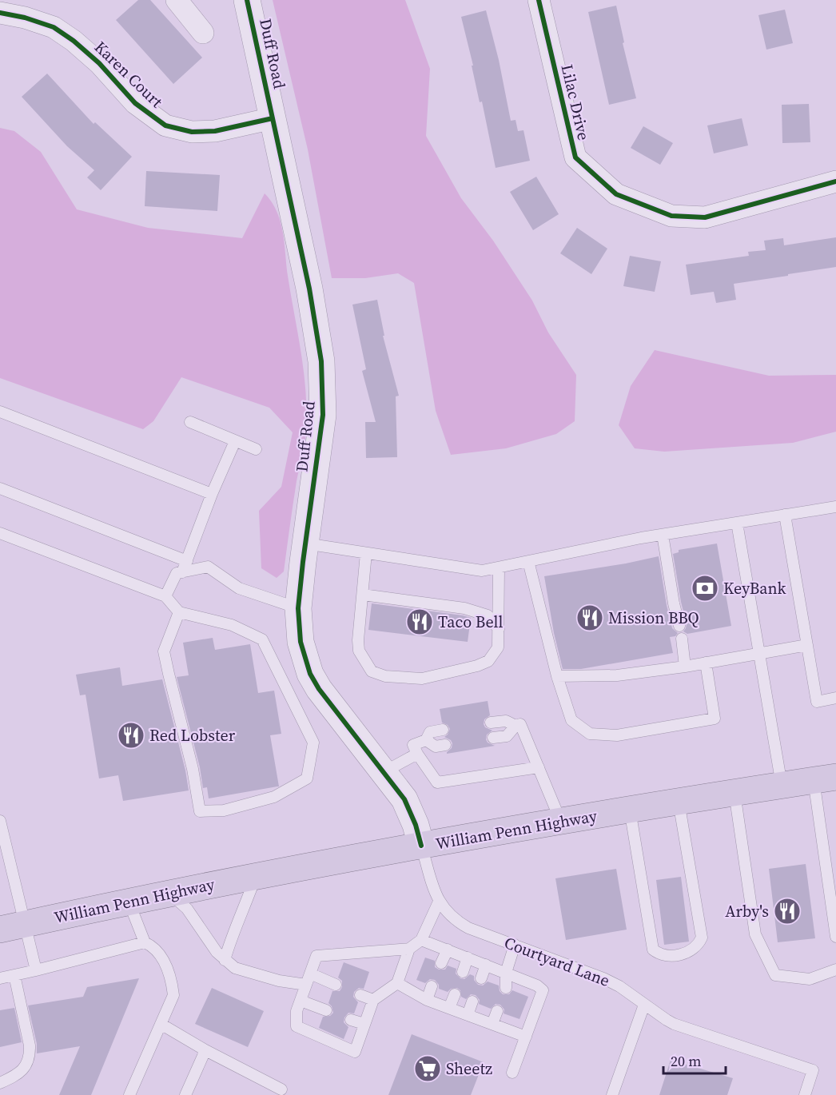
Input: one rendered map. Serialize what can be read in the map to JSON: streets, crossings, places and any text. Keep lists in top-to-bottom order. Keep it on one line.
{"streets":{"highway":["William Penn Highway"],"street":["Duff Road","Karen Court","Lilac Drive"],"lane":["Courtyard Lane"]},"crossings":[["Duff Road","Karen Court"],["Duff Road","William Penn Highway"],["Duff Road","Courtyard Lane"],["William Penn Highway","Courtyard Lane"]],"places":{"bank":["KeyBank"],"restaurant":["Mission BBQ","Taco Bell","Red Lobster","Arby's"],"supermarket":["Sheetz"]},"scale_bar":"20 m"}
